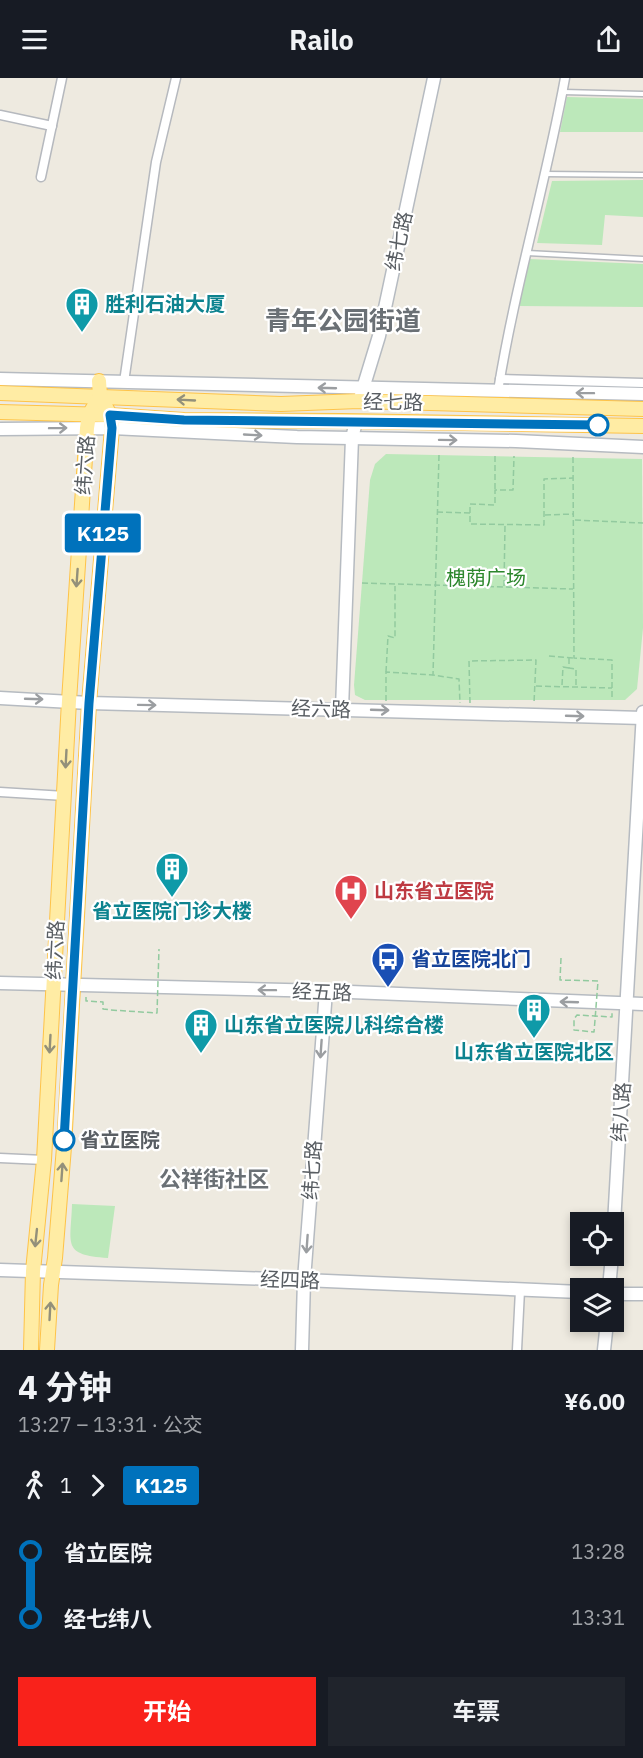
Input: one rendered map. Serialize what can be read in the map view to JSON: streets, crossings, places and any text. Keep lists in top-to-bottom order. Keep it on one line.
{"streets":{"main road":["经七路","纬六路"],"street":["纬七路","经六路","经五路","纬八路","经四路"]},"crossings":[["纬七路","经七路"],["纬七路","经五路"],["纬七路","经四路"],["经七路","纬六路"],["纬六路","经六路"],["纬六路","经五路"],["纬六路","经四路"],["经六路","纬八路"],["经五路","纬八路"]],"one_way":["纬七路","经六路","经五路"],"districts":["青年公园街道","公祥街社区"],"parks":["槐荫广场"],"places":{"building":["胜利石油大厦","省立医院门诊大楼","山东省立医院北区","山东省立医院儿科综合楼"],"hospital":["山东省立医院"],"bus stop":["省立医院北门"],"other":["省立医院"]},"lines":["bus line K125"],"page":{"header":"Railo","on_map":"K125","heading":["4 分钟","13:27 – 13:31 · 公交","¥6.00"],"legs":["1","K125"],"list":[{"name":"省立医院","value":"13:28"},{"name":"经七纬八","value":"13:31"}],"buttons":["开始","车票"]}}
